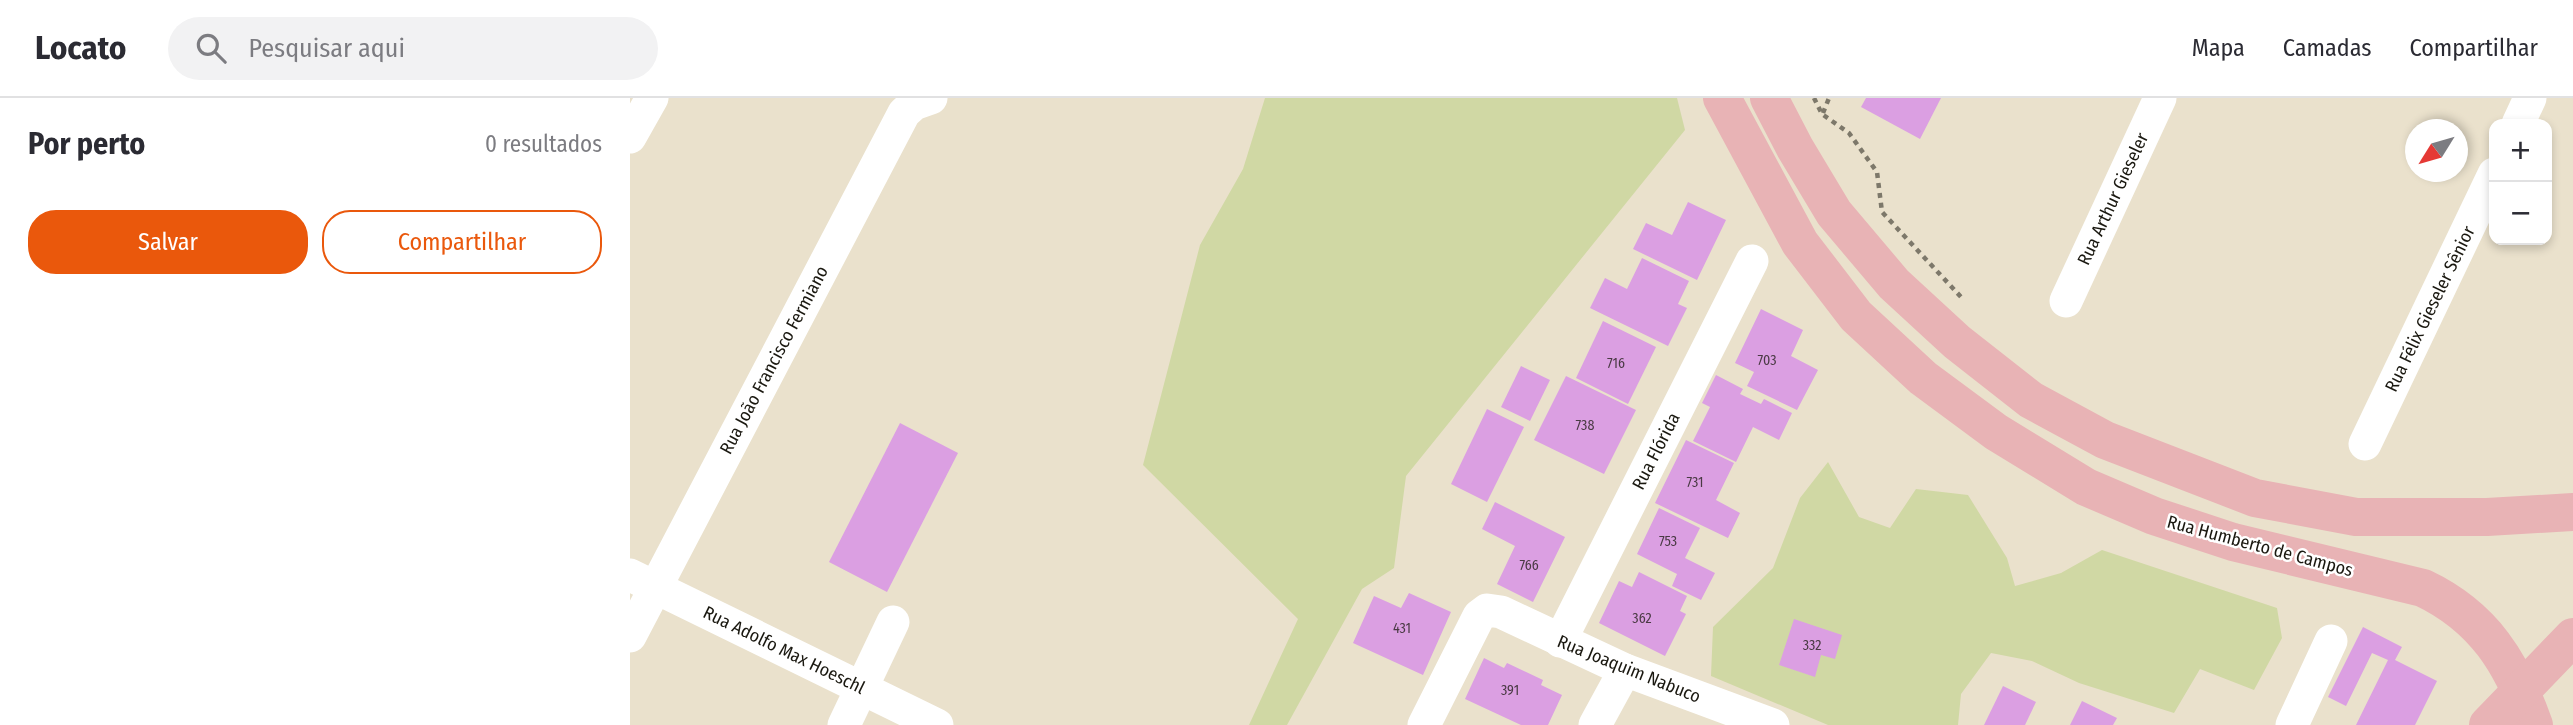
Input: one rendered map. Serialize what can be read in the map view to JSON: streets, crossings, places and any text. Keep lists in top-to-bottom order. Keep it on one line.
{"streets":{"main road":["Rua Humberto de Campos"],"street":["Rua Arthur Gieseler","Rua Félix Gieseler Sênior","Rua João Francisco Fermiano","Rua Flórida","Rua Adolfo Max Hoeschl","Rua Joaquim Nabuco"]},"crossings":[["Rua João Francisco Fermiano","Rua Adolfo Max Hoeschl"],["Rua Flórida","Rua Joaquim Nabuco"]],"house_numbers":["703","716","738","731","753","766","362","431","332","391"],"north":"bottom left","page":{"header":"Locato","search":"Pesquisar aqui","nav":["Mapa","Camadas","Compartilhar"],"heading":["Por perto","0 resultados"],"map_buttons":["+","−"],"buttons":["Salvar","Compartilhar"]}}
